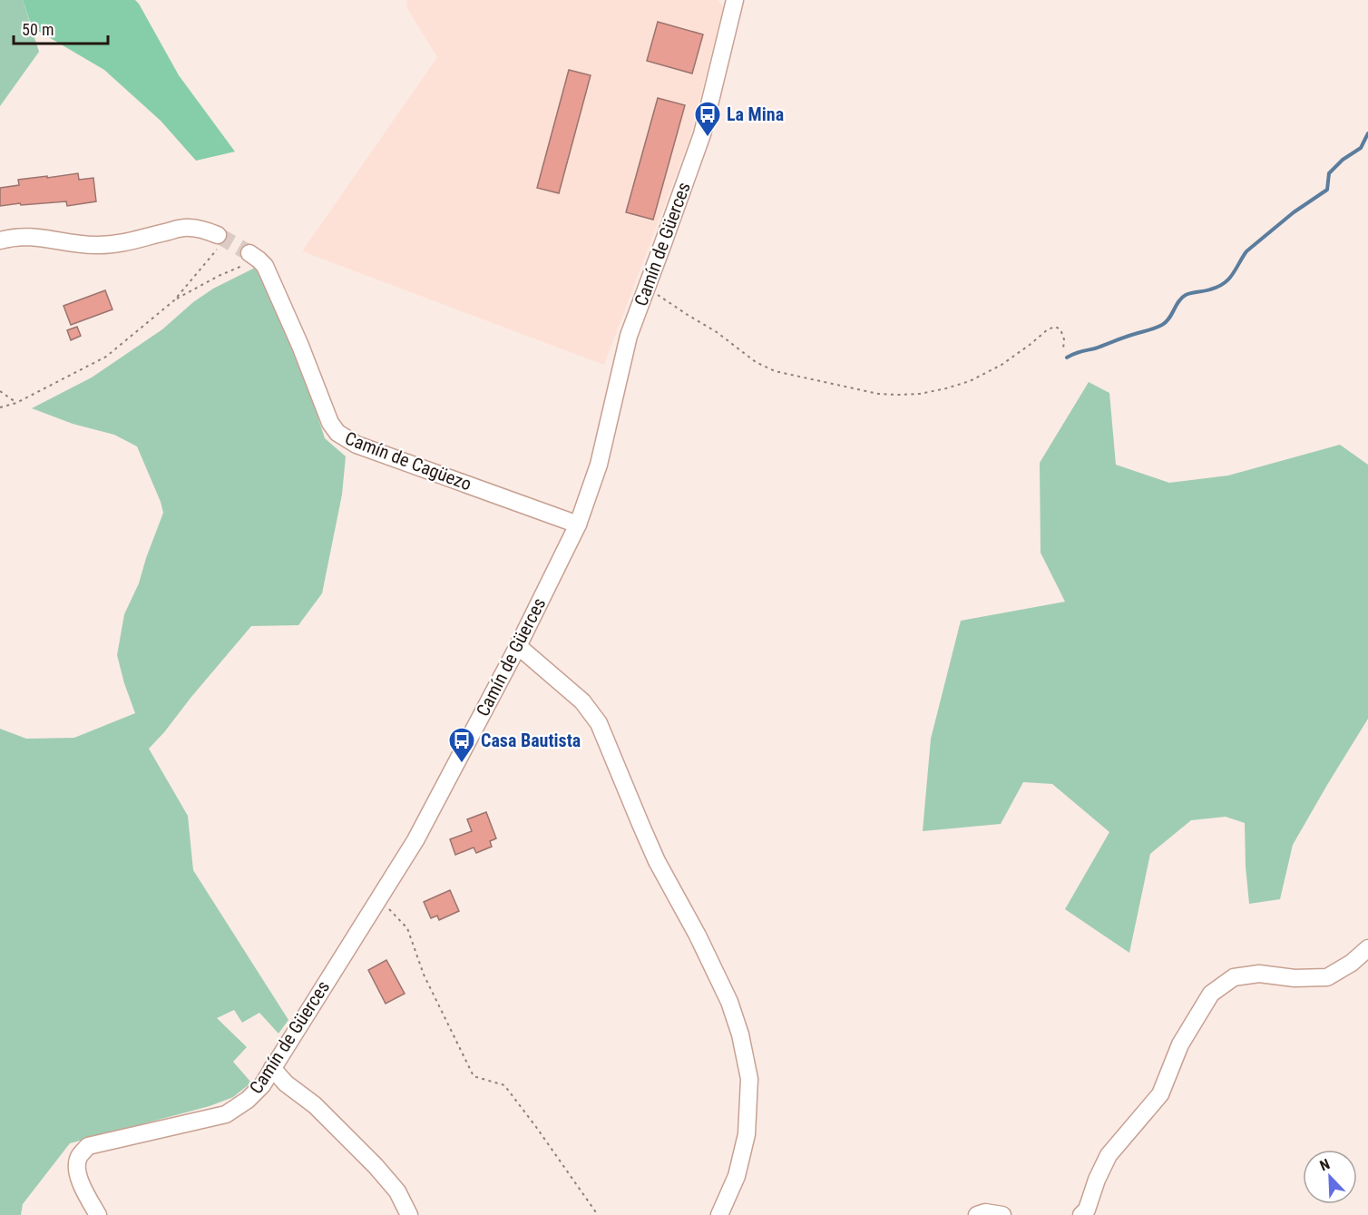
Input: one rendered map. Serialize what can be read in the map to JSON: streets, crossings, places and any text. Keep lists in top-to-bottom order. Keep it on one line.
{"streets":{"street":["Camín de Güerces","Camín de Cagüezo"]},"crossings":[["Camín de Güerces","Camín de Cagüezo"]],"places":{"bus stop":["La Mina","Casa Bautista"]},"scale_bar":"50 m","north":"top left"}
